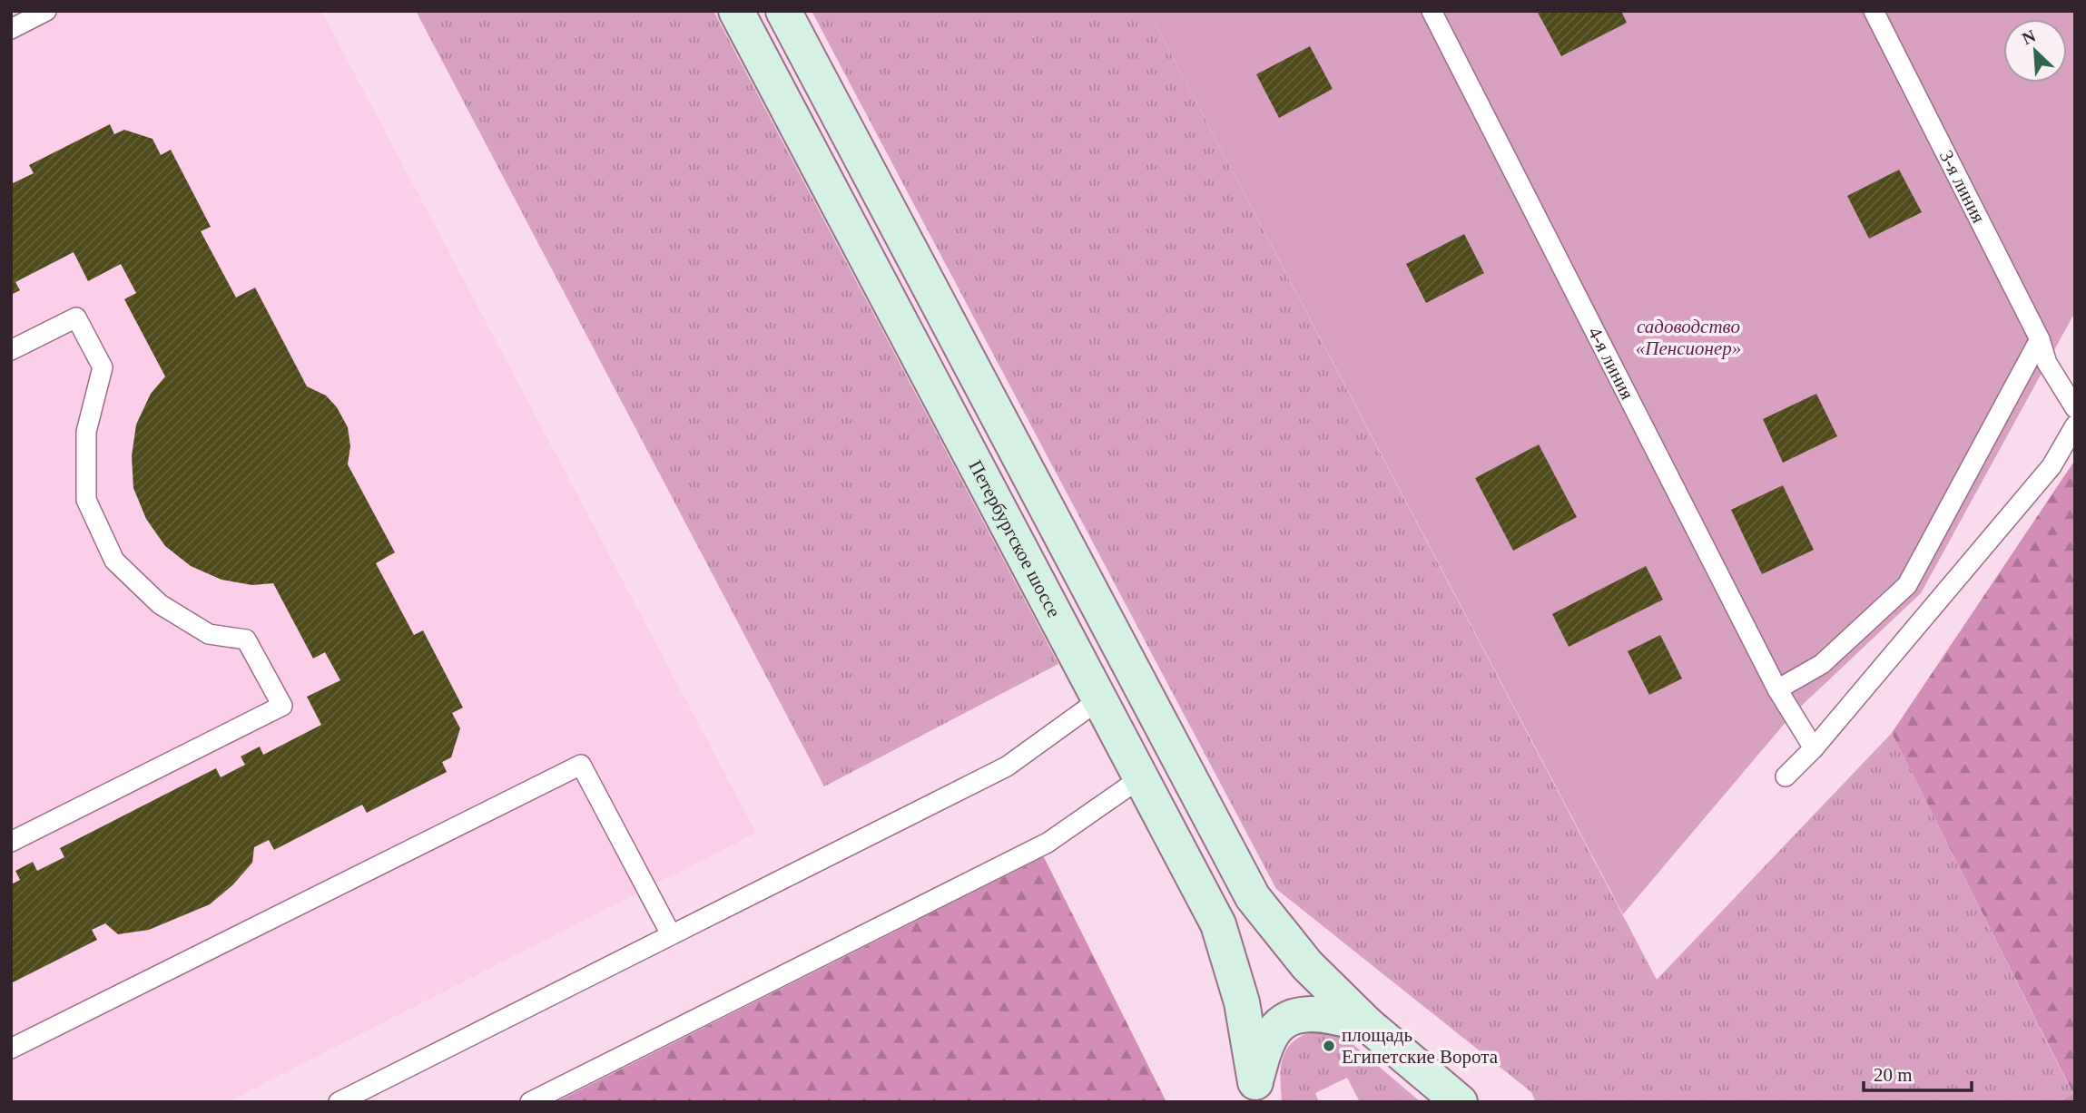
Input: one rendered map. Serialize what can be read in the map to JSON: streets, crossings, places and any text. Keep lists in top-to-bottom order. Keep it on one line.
{"streets":{"main road":["Петербургское шоссе"],"lane":["3-я линия","4-я линия"]},"parks":["садоводство «Пенсионер»"],"places":["площадь Египетские Ворота"],"scale_bar":"20 m","north":"top left"}
